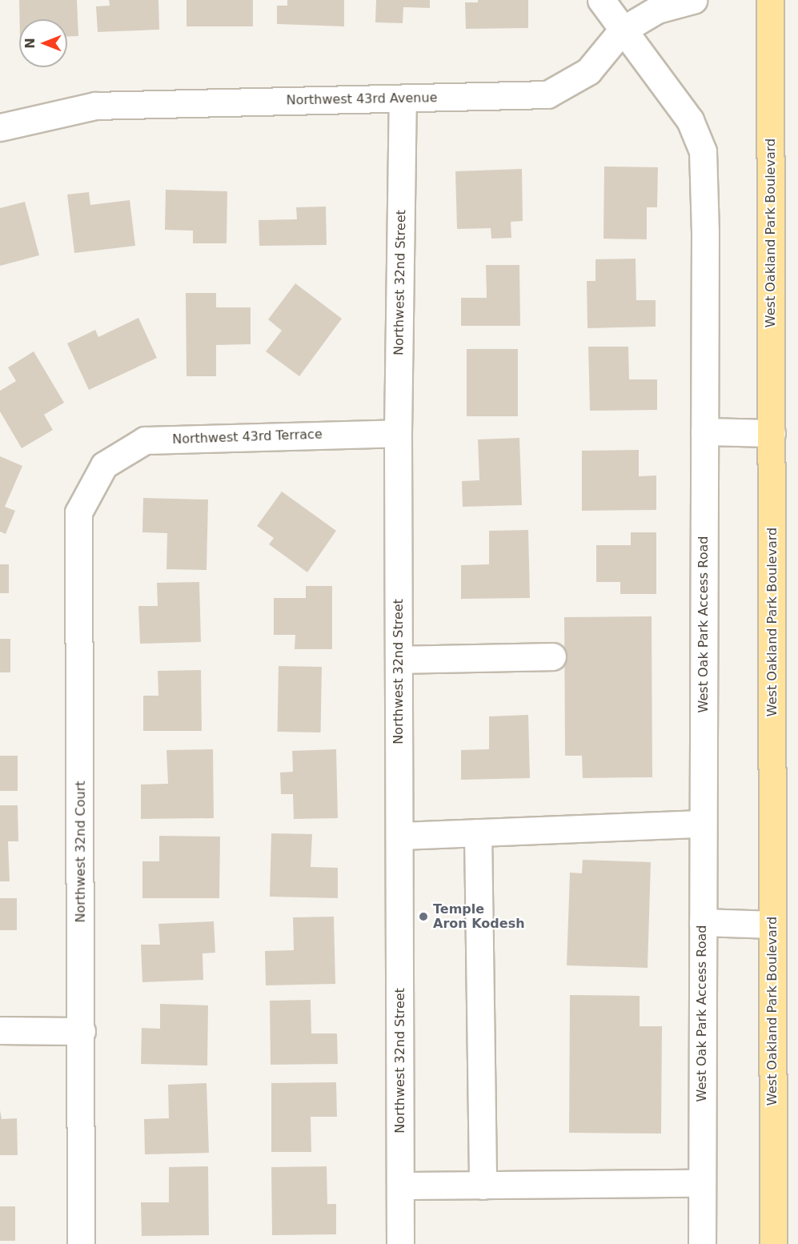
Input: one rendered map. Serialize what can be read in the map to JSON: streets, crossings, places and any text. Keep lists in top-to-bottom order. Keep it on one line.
{"streets":{"main road":["West Oakland Park Boulevard"],"street":["Northwest 43rd Avenue","Northwest 32nd Street","Northwest 43rd Terrace","West Oak Park Access Road","Northwest 32nd Court"]},"crossings":[["Northwest 43rd Avenue","Northwest 32nd Street"],["Northwest 43rd Avenue","West Oak Park Access Road"],["Northwest 32nd Street","Northwest 43rd Terrace"],["Northwest 43rd Terrace","Northwest 32nd Court"]],"places":["Temple Aron Kodesh"],"north":"left"}
